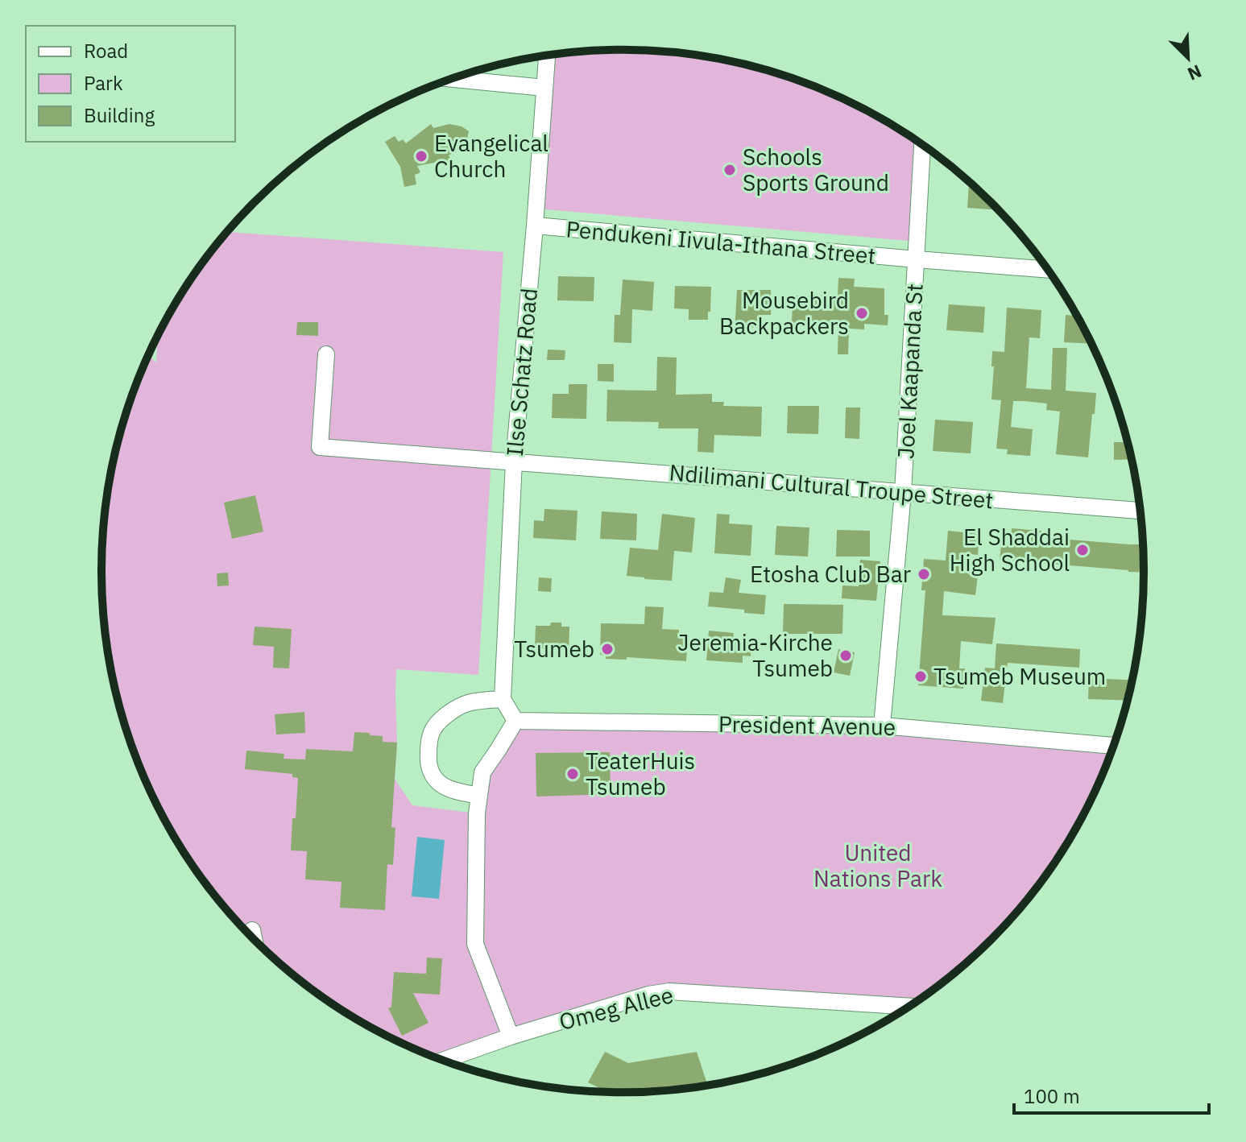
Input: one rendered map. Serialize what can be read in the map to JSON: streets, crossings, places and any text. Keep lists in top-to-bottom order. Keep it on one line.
{"streets":{"street":["Pendukeni Iivula-Ithana Street","Joel Kaapanda St","Ilse Schatz Road","Ndilimani Cultural Troupe Street","President Avenue","Omeg Allee"]},"crossings":[["Pendukeni Iivula-Ithana Street","Joel Kaapanda St"],["Pendukeni Iivula-Ithana Street","Ilse Schatz Road"],["Joel Kaapanda St","Ndilimani Cultural Troupe Street"],["Joel Kaapanda St","President Avenue"],["Ilse Schatz Road","Ndilimani Cultural Troupe Street"]],"parks":["United Nations Park"],"places":["Evangelical Church","Schools Sports Ground","Mousebird Backpackers","El Shaddai High School","Etosha Club Bar","Tsumeb","Jeremia-Kirche Tsumeb","Tsumeb Museum","TeaterHuis Tsumeb"],"legend":["Road","Park","Building"],"scale_bar":"100 m","north":"bottom right"}
